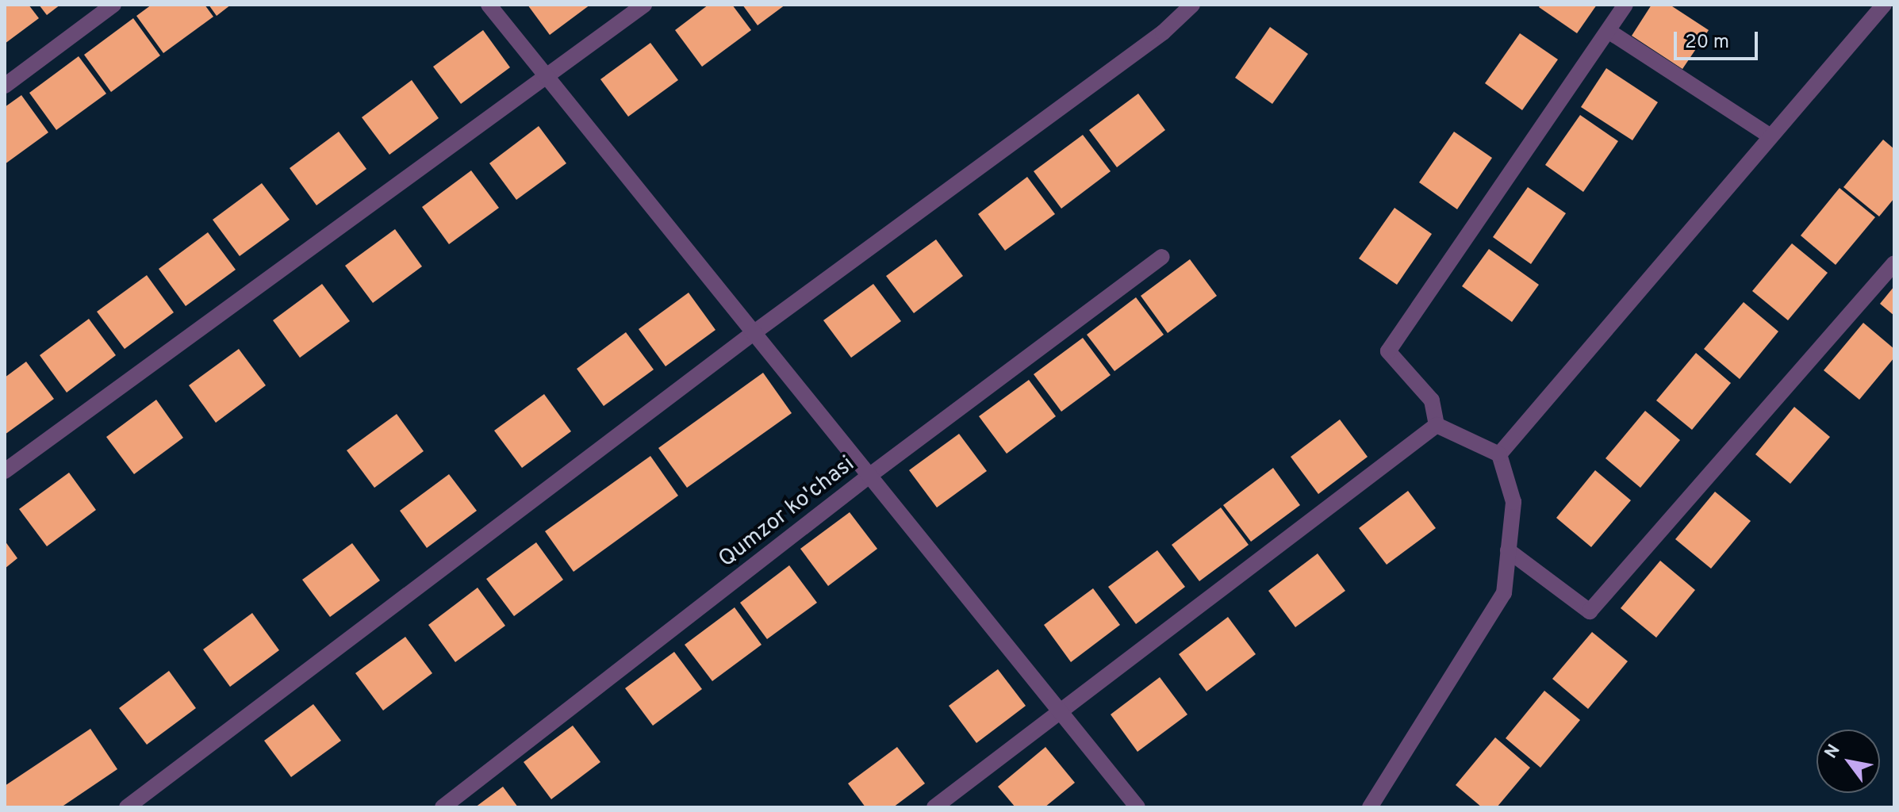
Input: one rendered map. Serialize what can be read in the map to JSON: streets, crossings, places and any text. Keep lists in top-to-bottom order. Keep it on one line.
{"streets":{"street":["Qumzor ko'chasi"]},"scale_bar":"20 m","north":"top left"}
